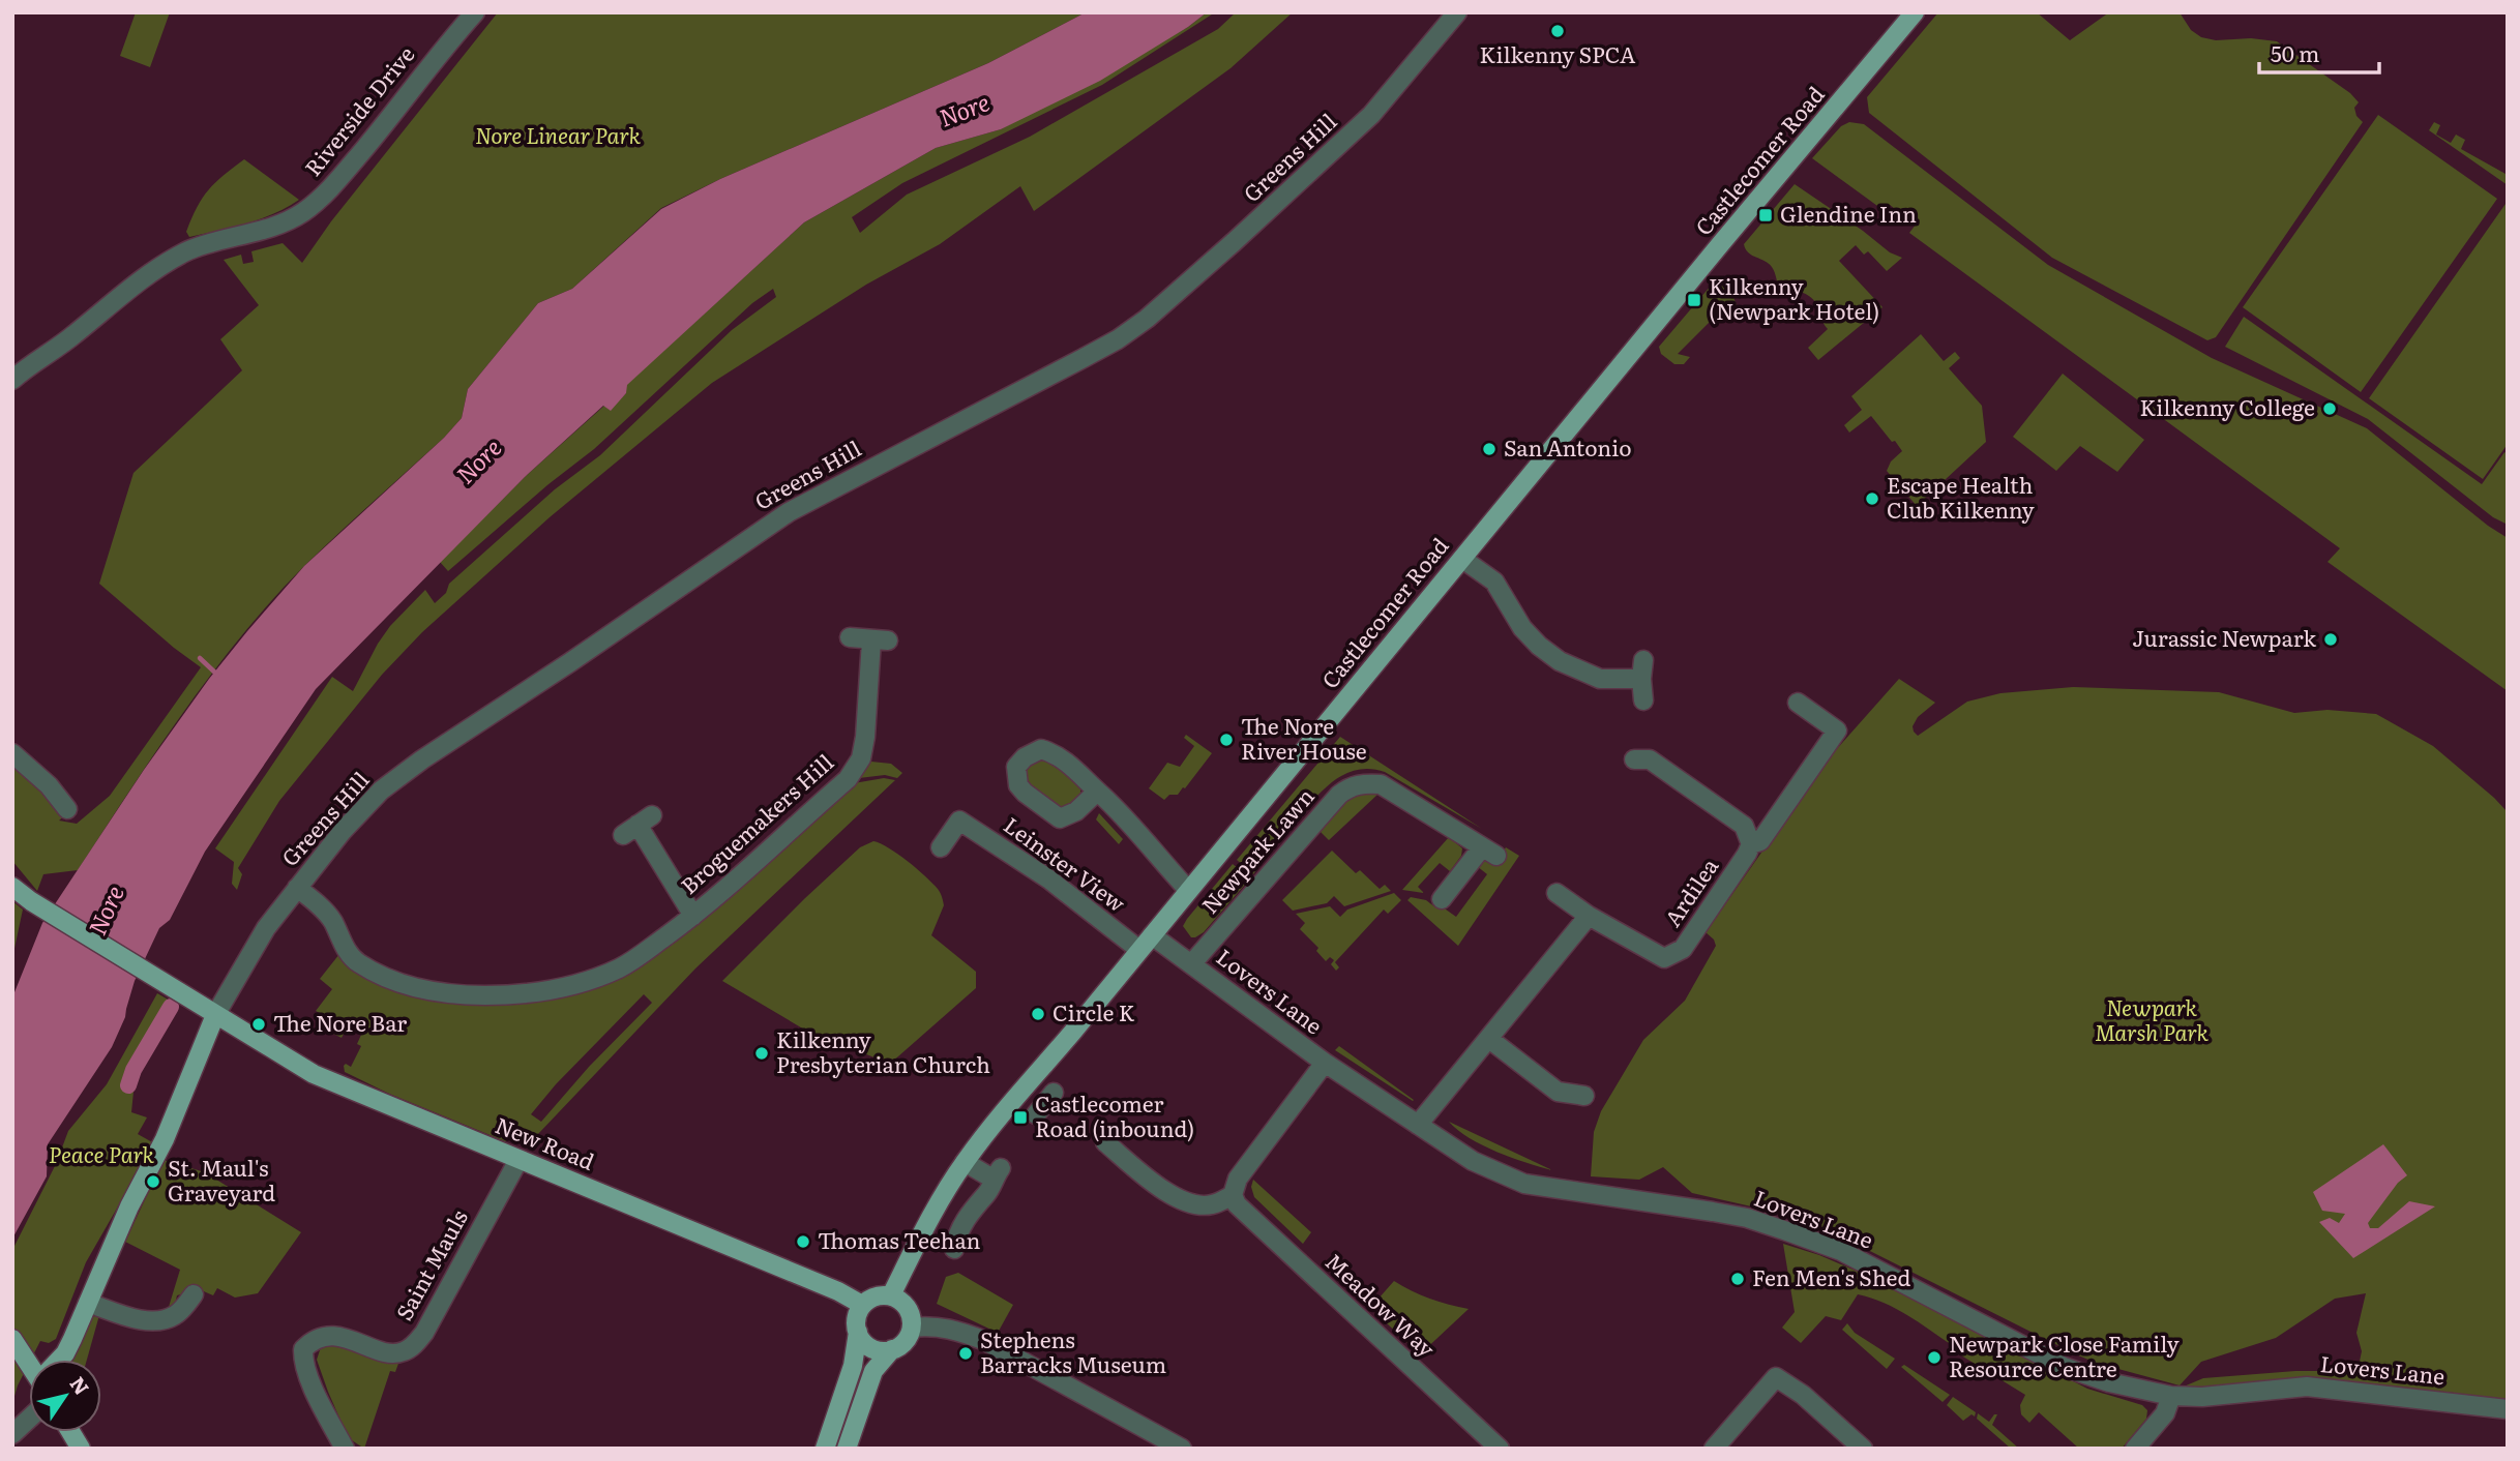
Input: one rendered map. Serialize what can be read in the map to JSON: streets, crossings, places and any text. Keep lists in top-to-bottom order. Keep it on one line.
{"streets":{"main road":["Castlecomer Road","New Road"],"street":["Riverside Drive","Greens Hill","Broguemakers Hill","Newpark Lawn","Leinster View","Ardilea","Lovers Lane","Saint Mauls","Meadow Way"]},"crossings":[["Greens Hill","Broguemakers Hill"],["Greens Hill","New Road"],["Castlecomer Road","Leinster View"],["Castlecomer Road","Lovers Lane"],["Castlecomer Road","New Road"],["Newpark Lawn","Lovers Lane"],["Leinster View","Lovers Lane"],["New Road","Saint Mauls"]],"water":["Nore"],"parks":["Nore Linear Park","Newpark Marsh Park","Peace Park"],"places":{"other":["Kilkenny SPCA","Kilkenny College","San Antonio","Escape Health Club Kilkenny","Jurassic Newpark","The Nore River House","Circle K","The Nore Bar","Kilkenny Presbyterian Church","St. Maul's Graveyard","Thomas Teehan","Fen Men's Shed","Stephens Barracks Museum","Newpark Close Family Resource Centre"],"transit":["Glendine Inn","Kilkenny (Newpark Hotel)","Castlecomer Road (inbound)"]},"scale_bar":"50 m","north":"top right"}
